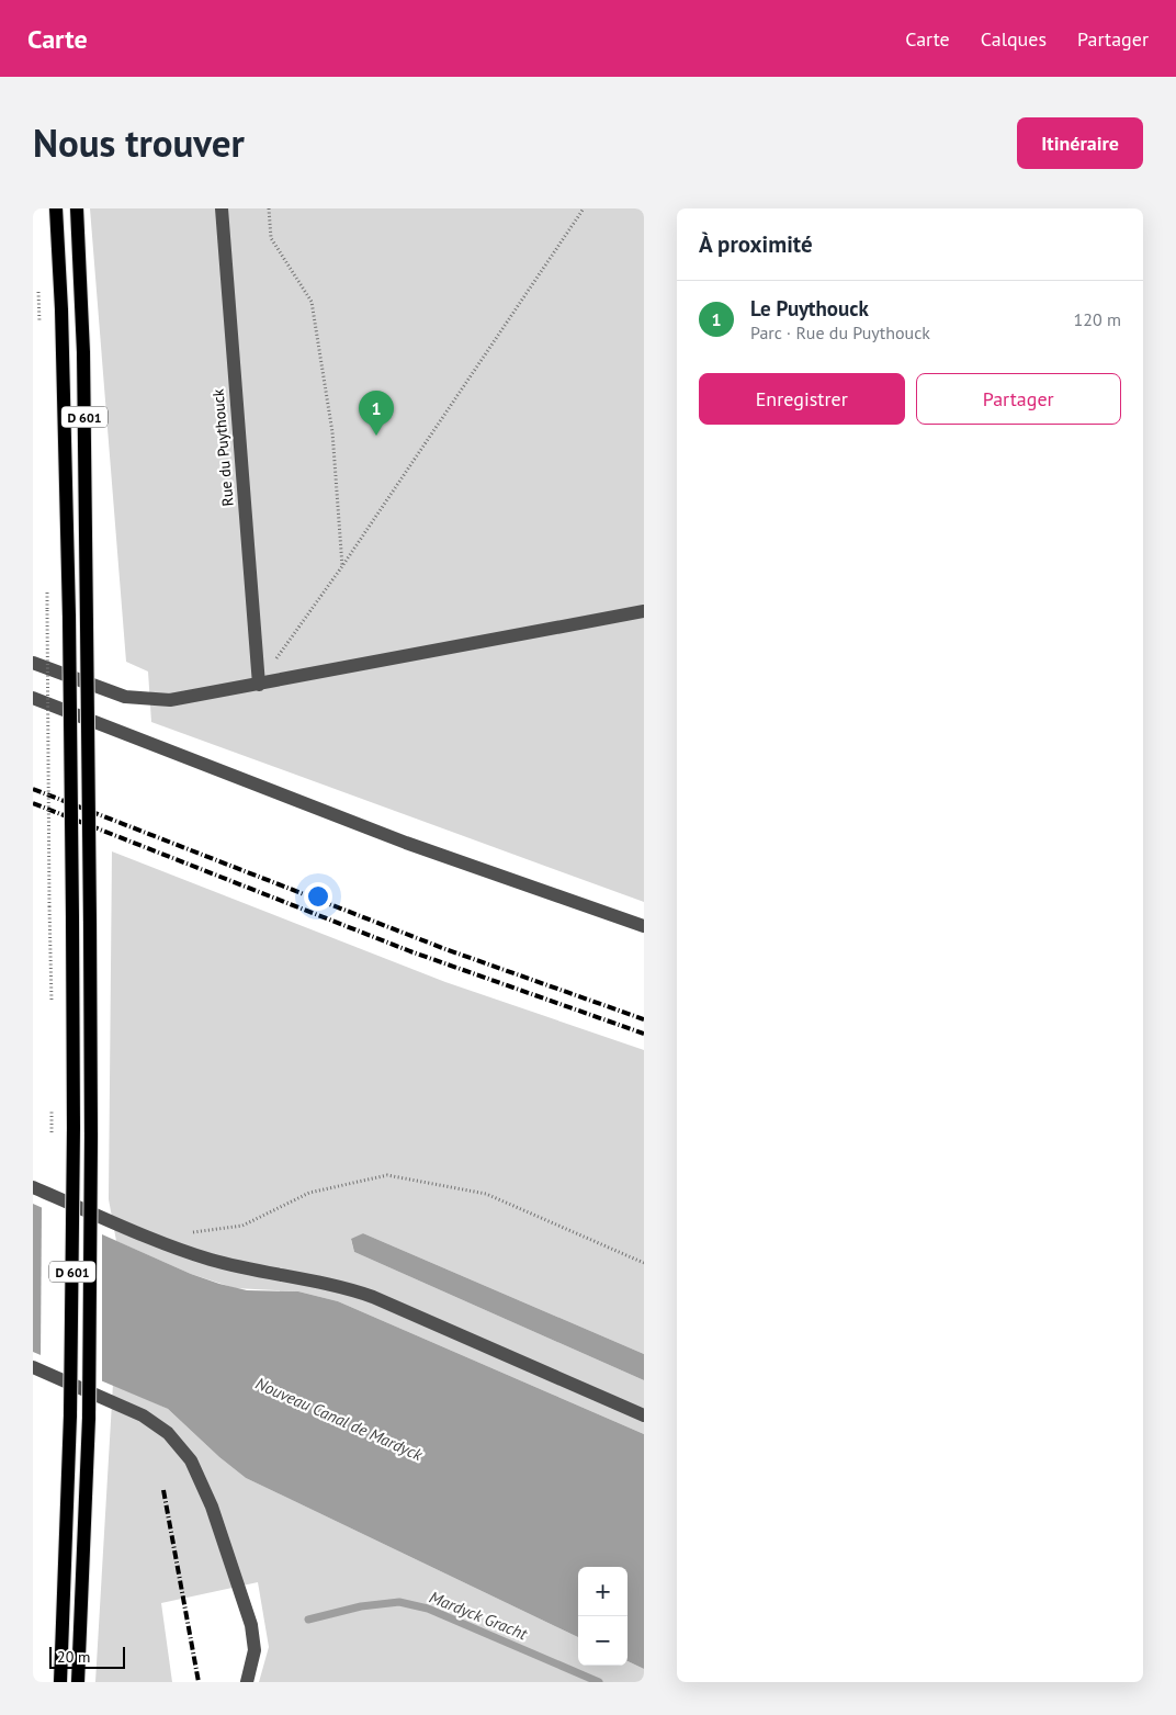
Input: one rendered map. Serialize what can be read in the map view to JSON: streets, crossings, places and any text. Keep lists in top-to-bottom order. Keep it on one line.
{"streets":{"main road":["D 601"],"street":["Rue du Puythouck"]},"water":["Nouveau Canal de Mardyck","Mardyck Gracht"],"scale_bar":"20 m","page":{"header":"Carte","nav":["Carte","Calques","Partager"],"title":"Nous trouver","buttons":["Itinéraire",["Enregistrer","Partager"]],"heading":"À proximité","list":[{"mark":"1","name":"Le Puythouck","note":"Parc · Rue du Puythouck","value":"120 m"}],"pins":"1","map_buttons":["+","−"],"scale":"20 m"}}
